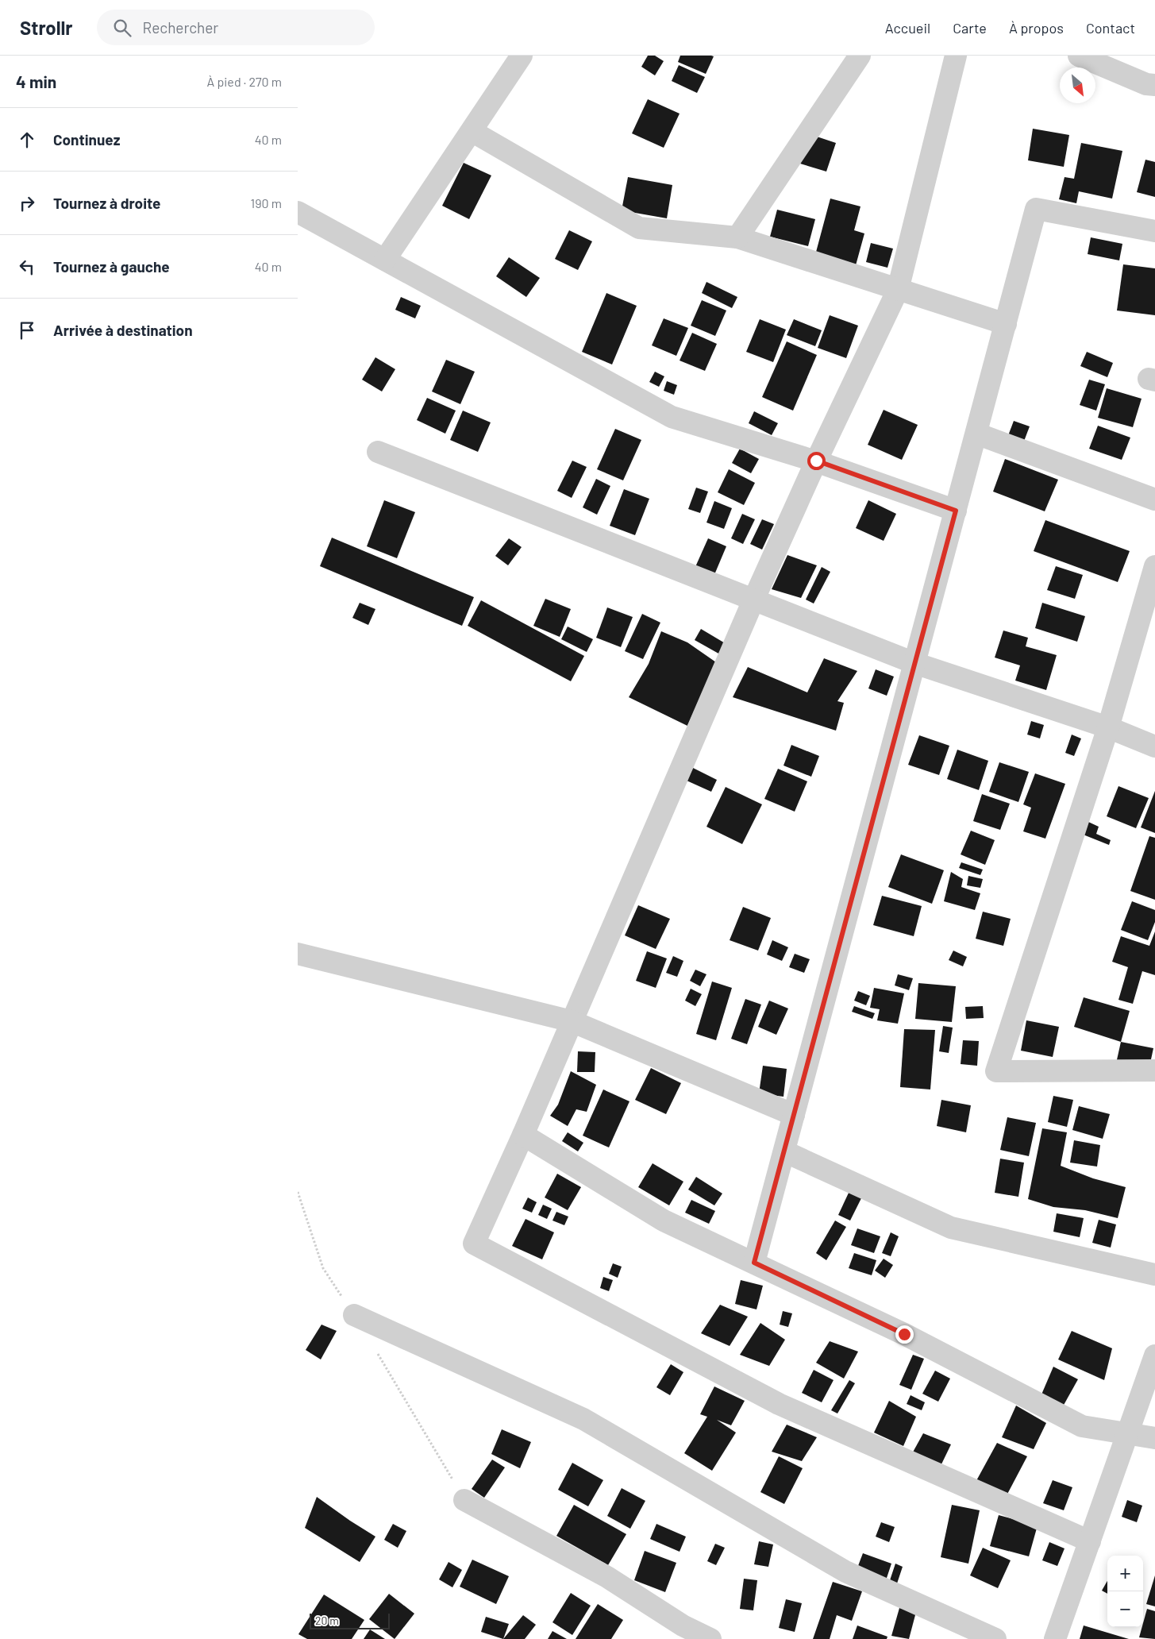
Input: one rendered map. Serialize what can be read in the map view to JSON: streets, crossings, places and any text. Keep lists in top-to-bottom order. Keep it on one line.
{"scale_bar":"20 m","north":"bottom right","page":{"header":"Strollr","search":"Rechercher","nav":["Accueil","Carte","À propos","Contact"],"heading":["4 min","À pied · 270 m"],"list":[["Continuez","40 m"],["Tournez à droite","190 m"],["Tournez à gauche","40 m"],"Arrivée à destination"],"map_buttons":["+","−"],"scale":"20 m"}}
